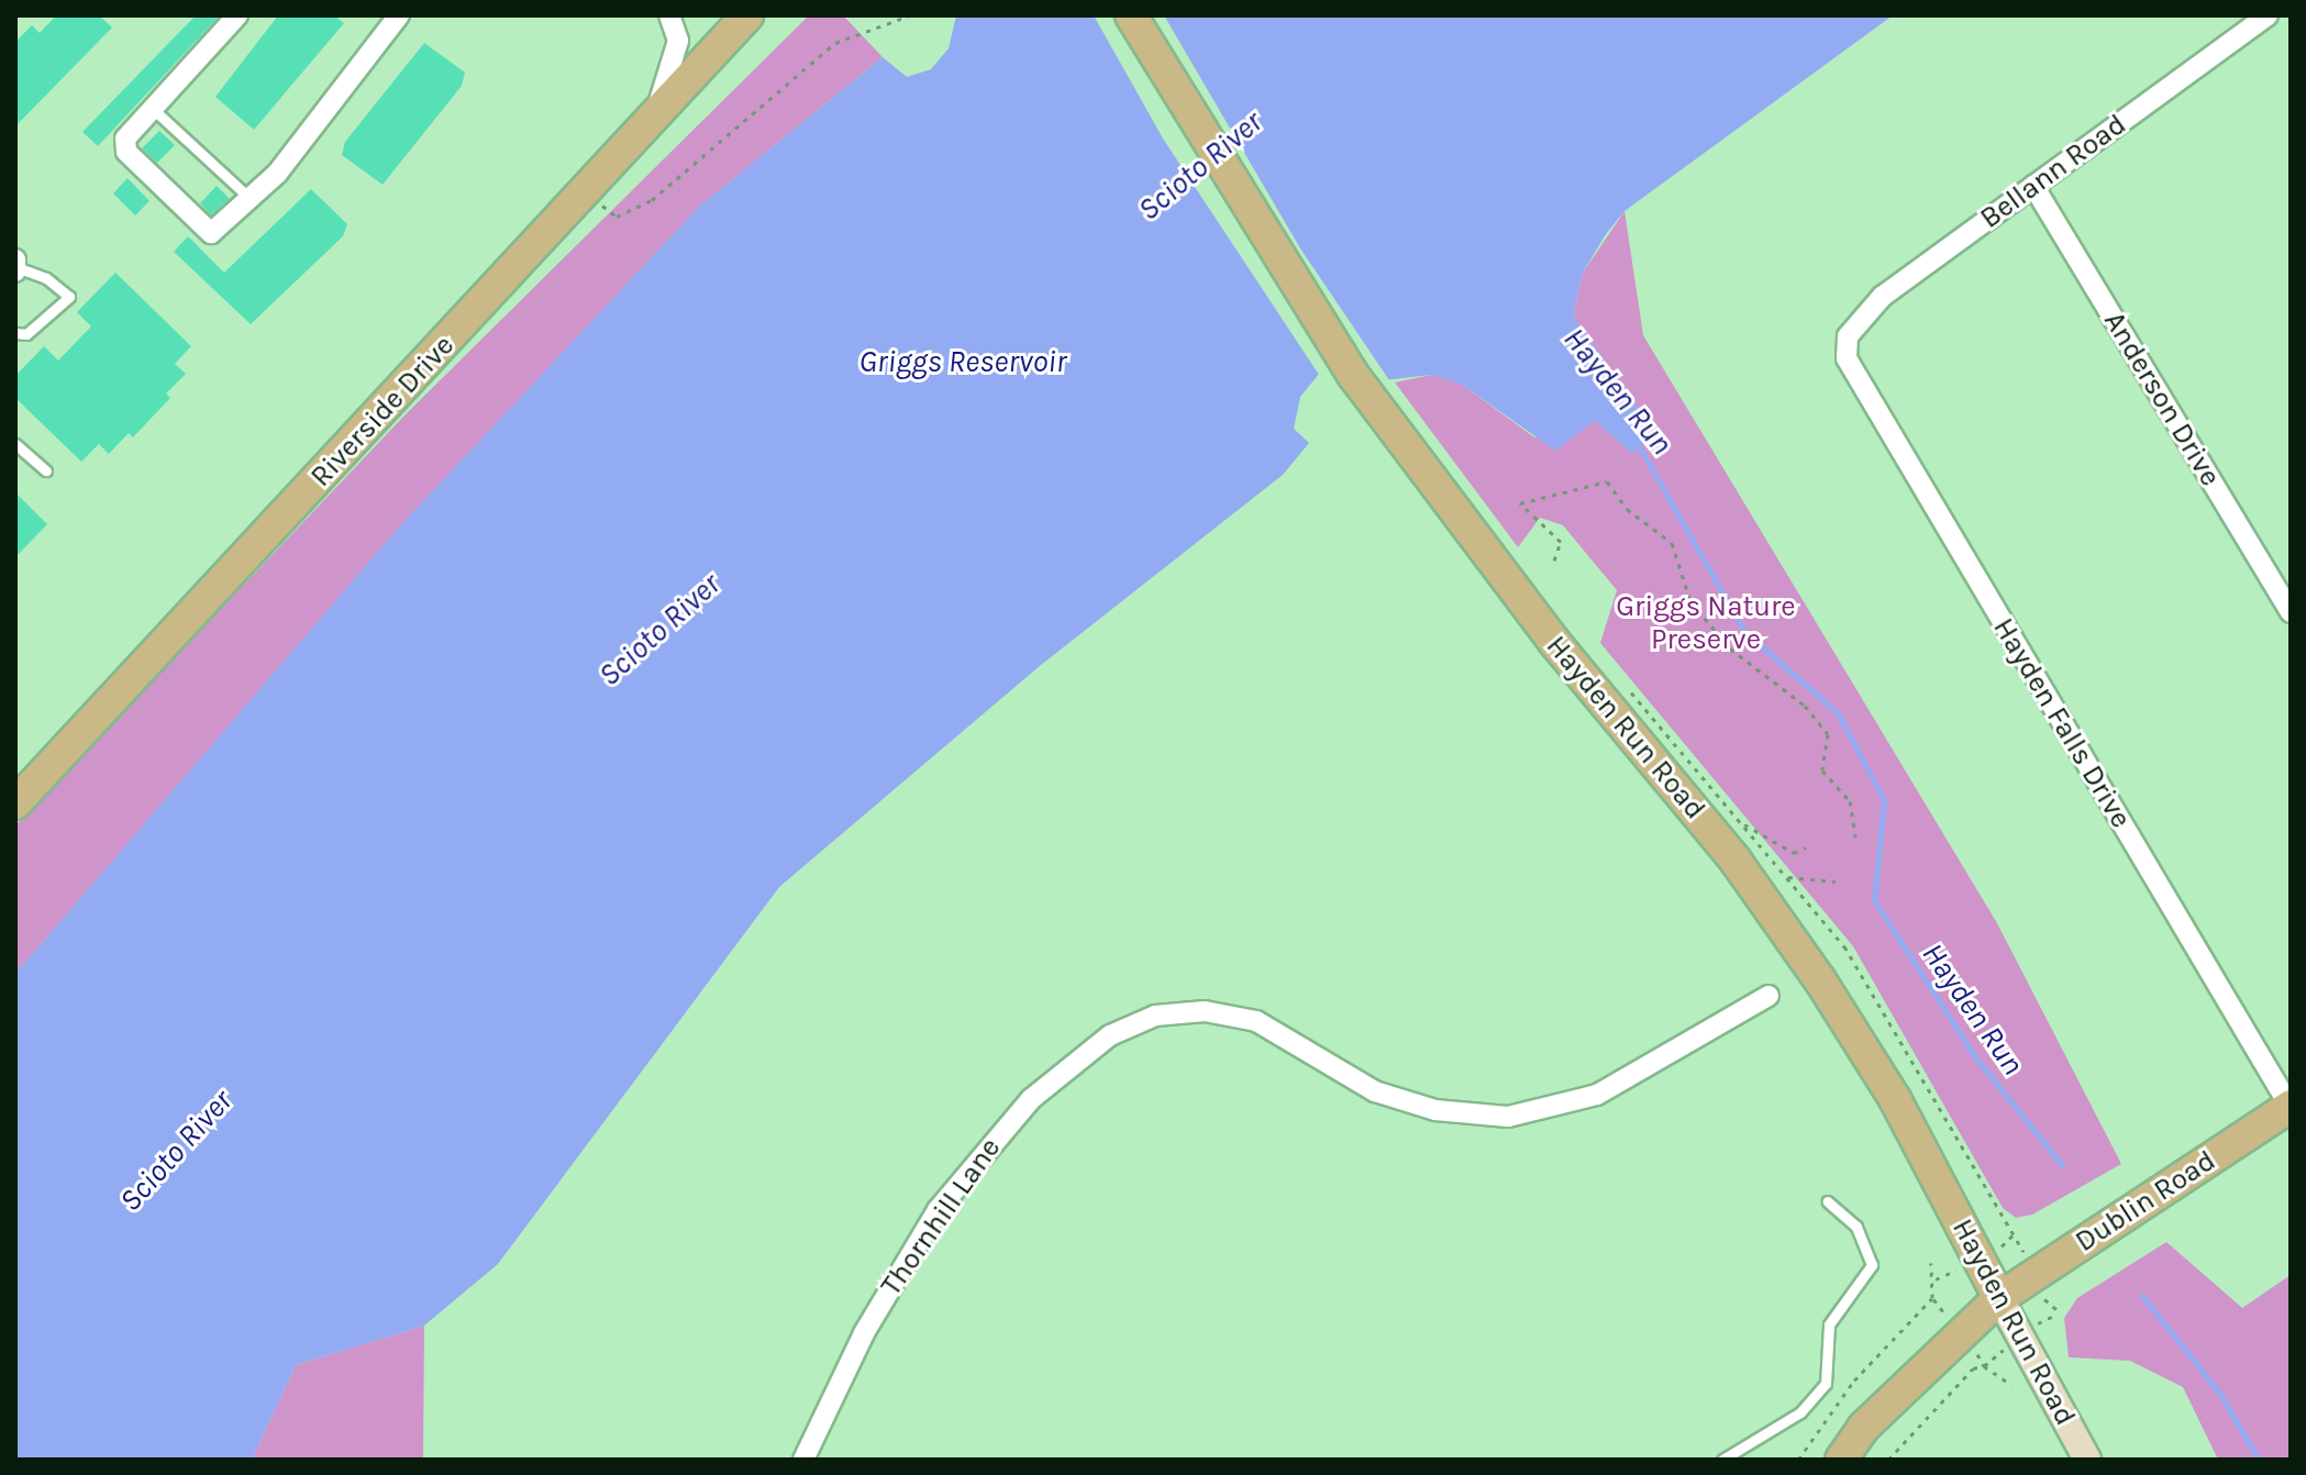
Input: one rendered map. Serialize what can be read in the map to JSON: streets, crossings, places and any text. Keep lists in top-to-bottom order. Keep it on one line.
{"streets":{"main road":["Riverside Drive","Hayden Run Road","Dublin Road"],"street":["Bellann Road","Anderson Drive","Hayden Falls Drive","Thornhill Lane"]},"crossings":[["Bellann Road","Anderson Drive"],["Bellann Road","Hayden Falls Drive"],["Hayden Falls Drive","Dublin Road"],["Hayden Run Road","Dublin Road"]],"water":["Scioto River","Griggs Reservoir","Hayden Run"],"parks":["Griggs Nature Preserve"]}
